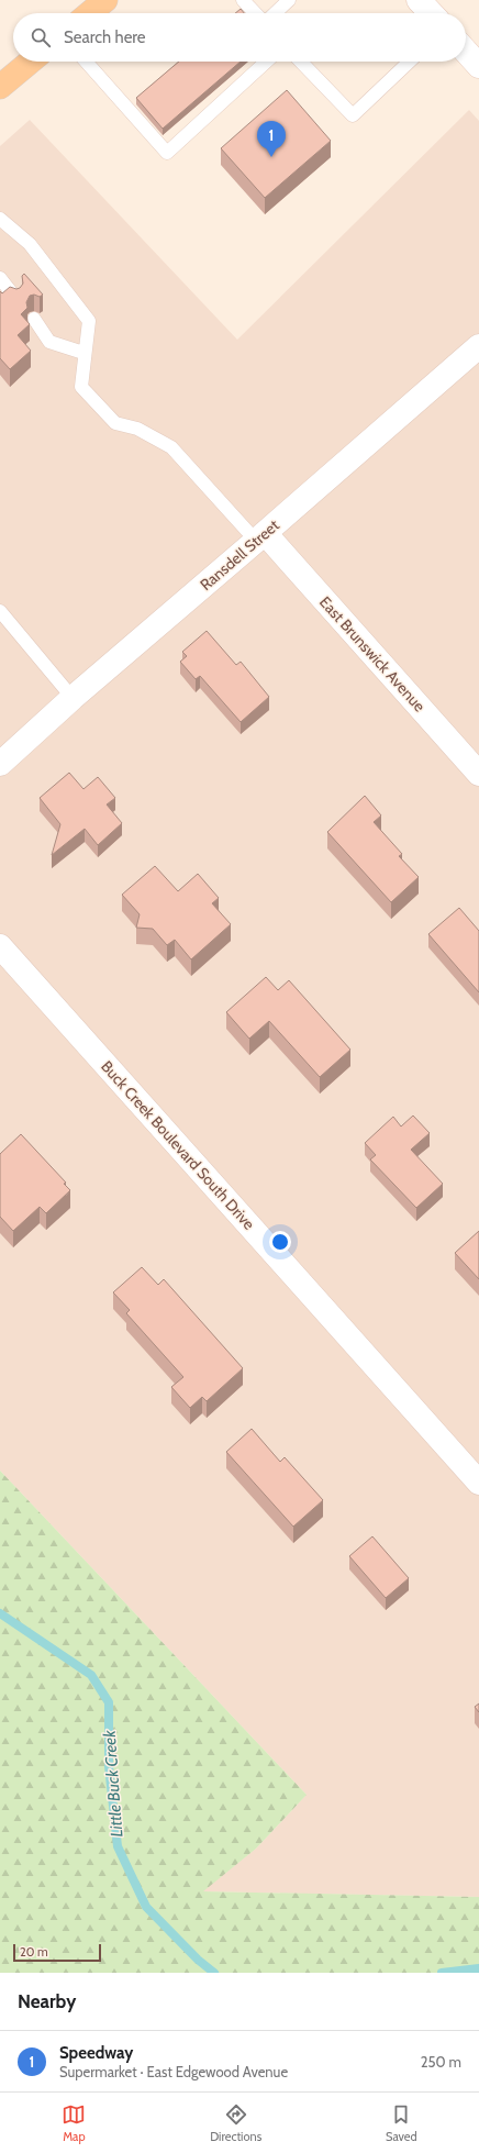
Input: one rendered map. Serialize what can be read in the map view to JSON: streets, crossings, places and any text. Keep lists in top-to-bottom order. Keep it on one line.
{"streets":{"street":["Ransdell Street","East Brunswick Avenue","Buck Creek Boulevard South Drive"]},"crossings":[["Ransdell Street","East Brunswick Avenue"]],"water":["Little Buck Creek"],"scale_bar":"20 m","page":{"search":"Search here","pins":"1","scale":"20 m","heading":"Nearby","list":[{"mark":"1","name":"Speedway","note":"Supermarket · East Edgewood Avenue","value":"250 m"}],"nav":["Map","Directions","Saved"]}}
